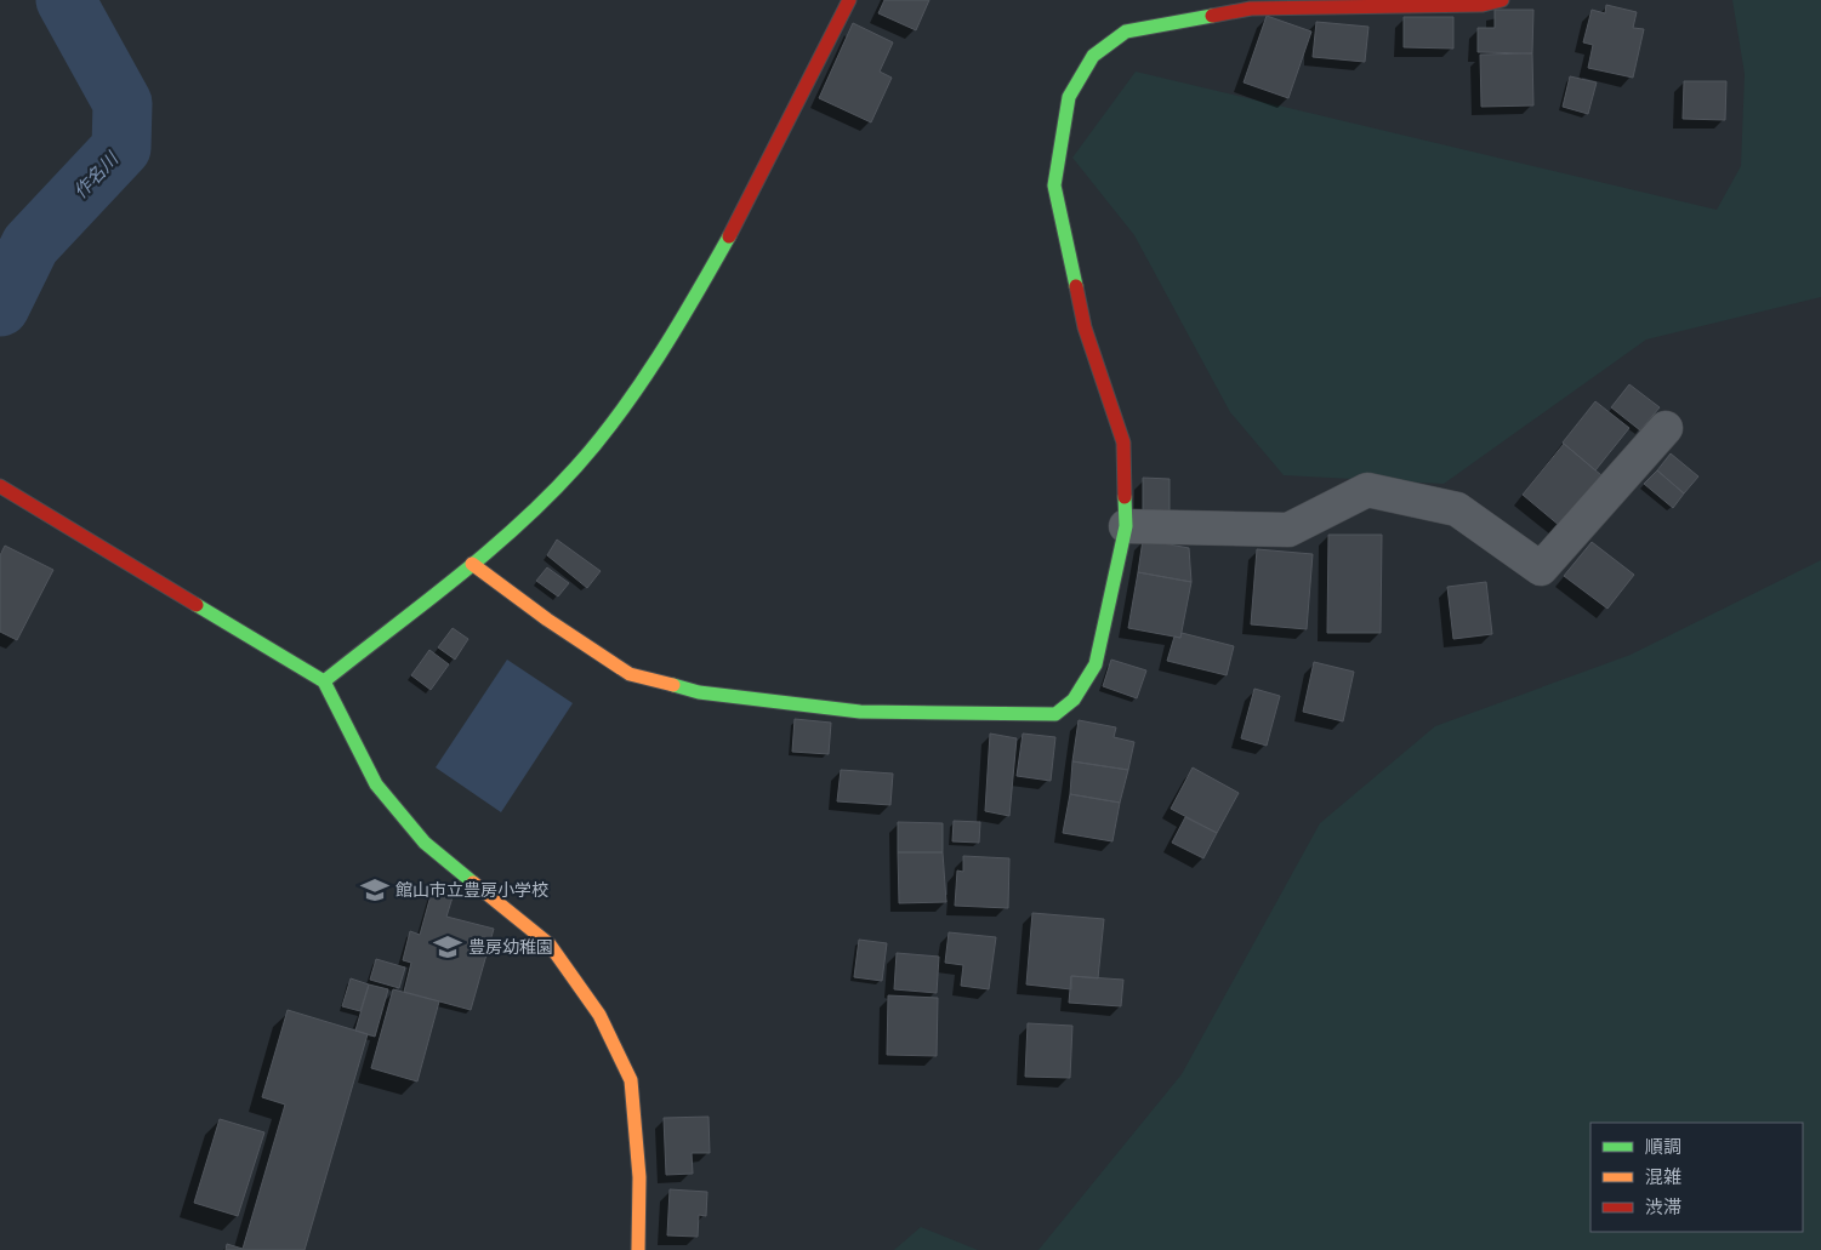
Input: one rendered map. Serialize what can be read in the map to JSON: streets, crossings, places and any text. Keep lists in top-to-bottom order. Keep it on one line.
{"water":["作名川"],"places":{"school or university":["館山市立豊房小学校","豊房幼稚園"]},"legend":["順調","混雑","渋滞"]}
